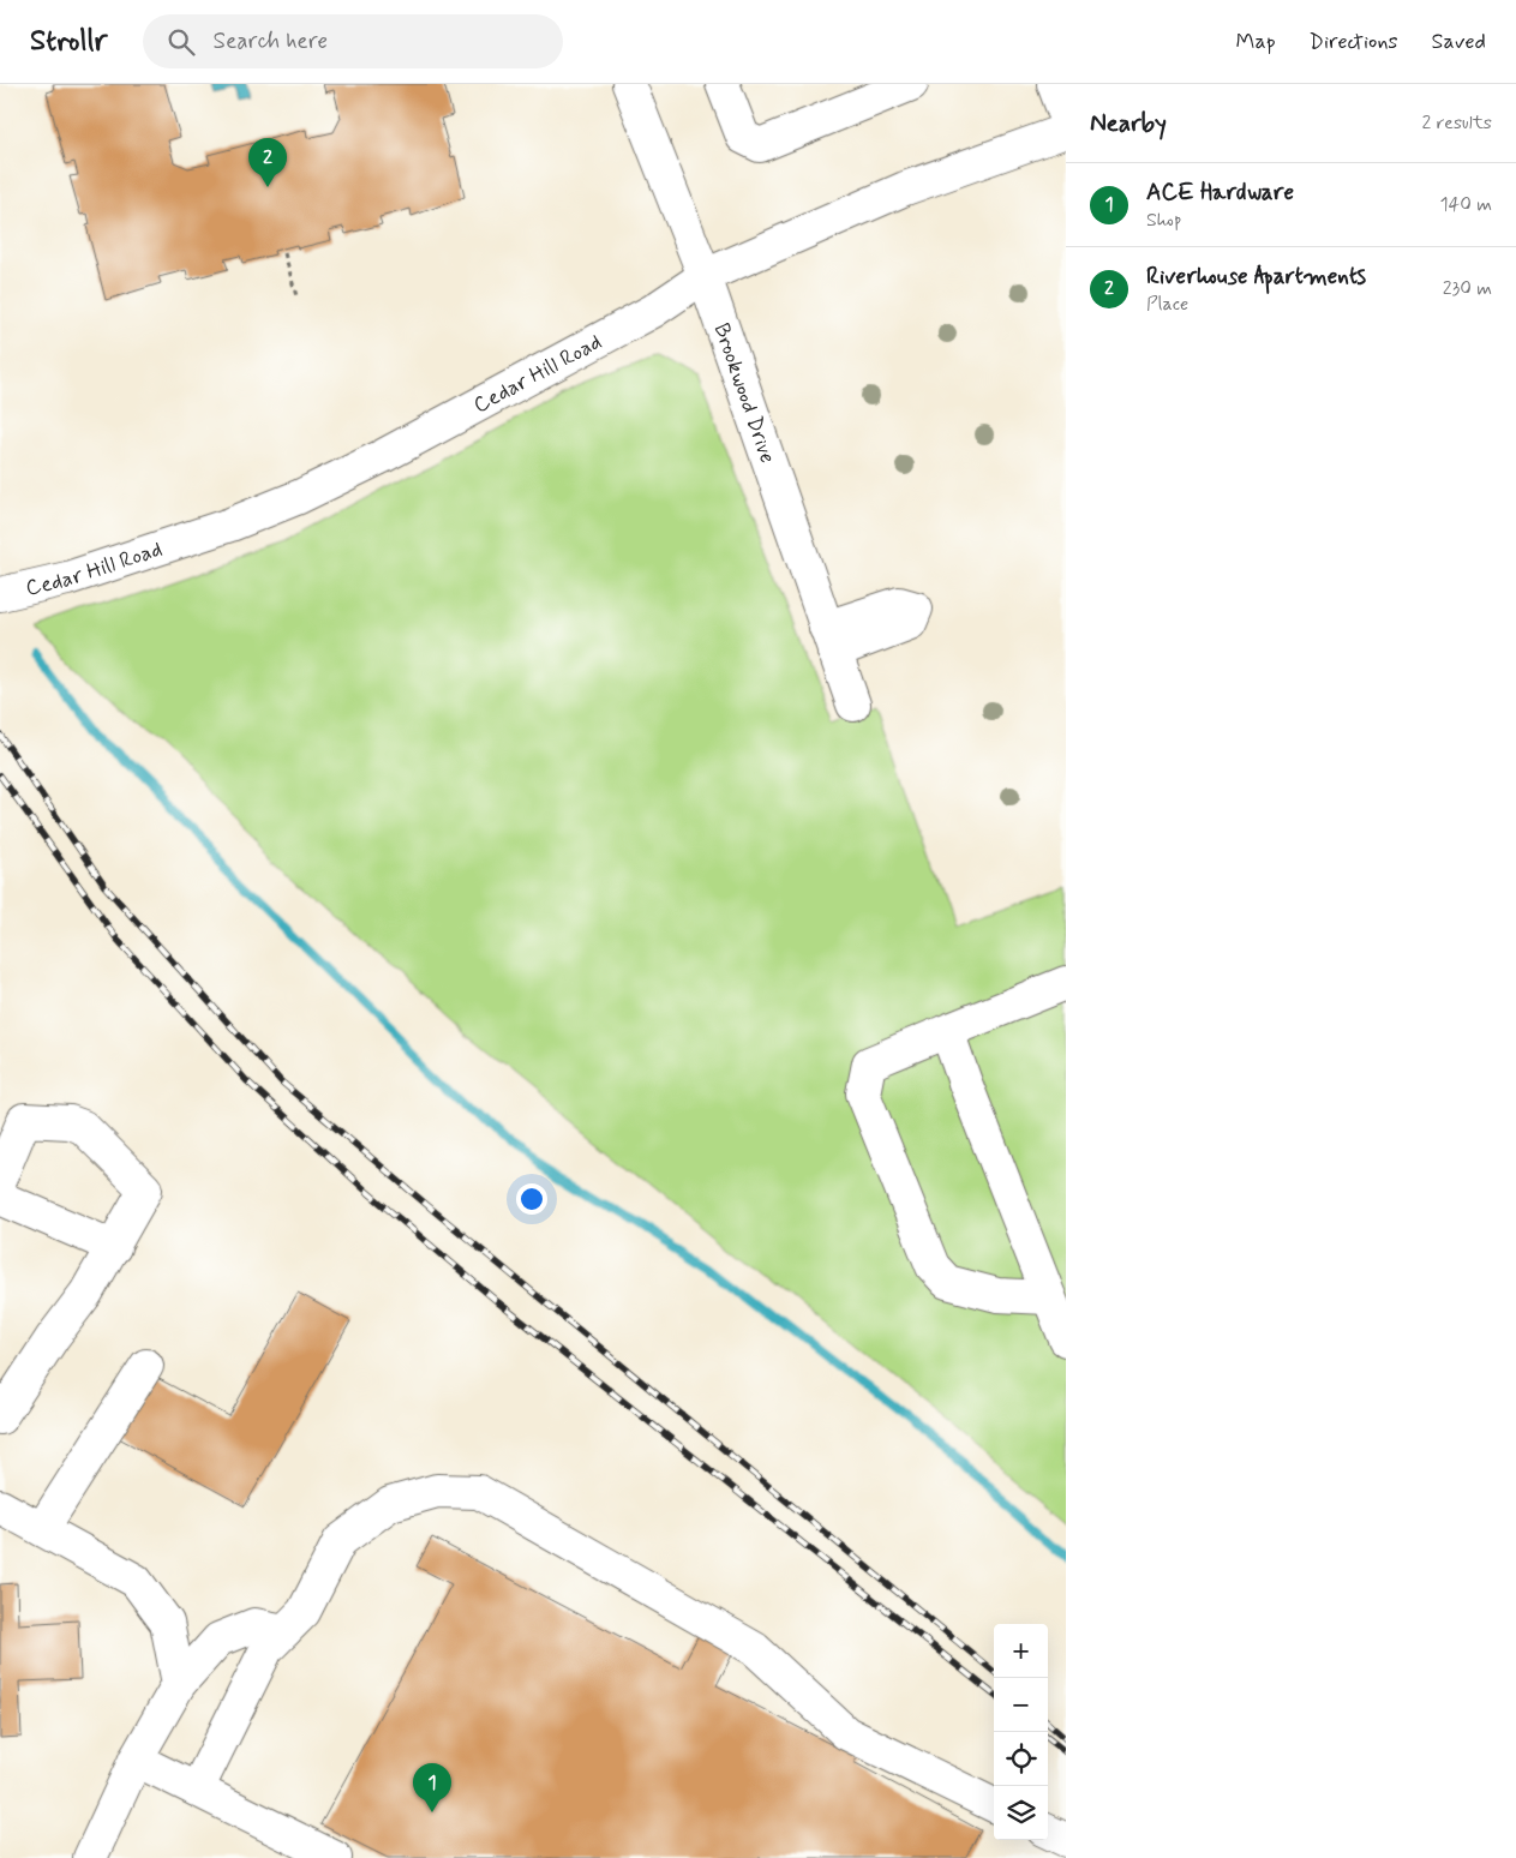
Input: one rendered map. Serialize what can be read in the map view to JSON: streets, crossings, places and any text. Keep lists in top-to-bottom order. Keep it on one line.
{"streets":{"street":["Cedar Hill Road","Brookwood Drive"]},"crossings":[["Cedar Hill Road","Brookwood Drive"]],"page":{"header":"Strollr","search":"Search here","nav":["Map","Directions","Saved"],"heading":["Nearby","2 results"],"pins":["2","1"],"list":[{"mark":"1","name":"ACE Hardware","note":"Shop","value":"140 m"},{"mark":"2","name":"Riverhouse Apartments","note":"Place","value":"230 m"}],"map_buttons":["+","−"]}}
